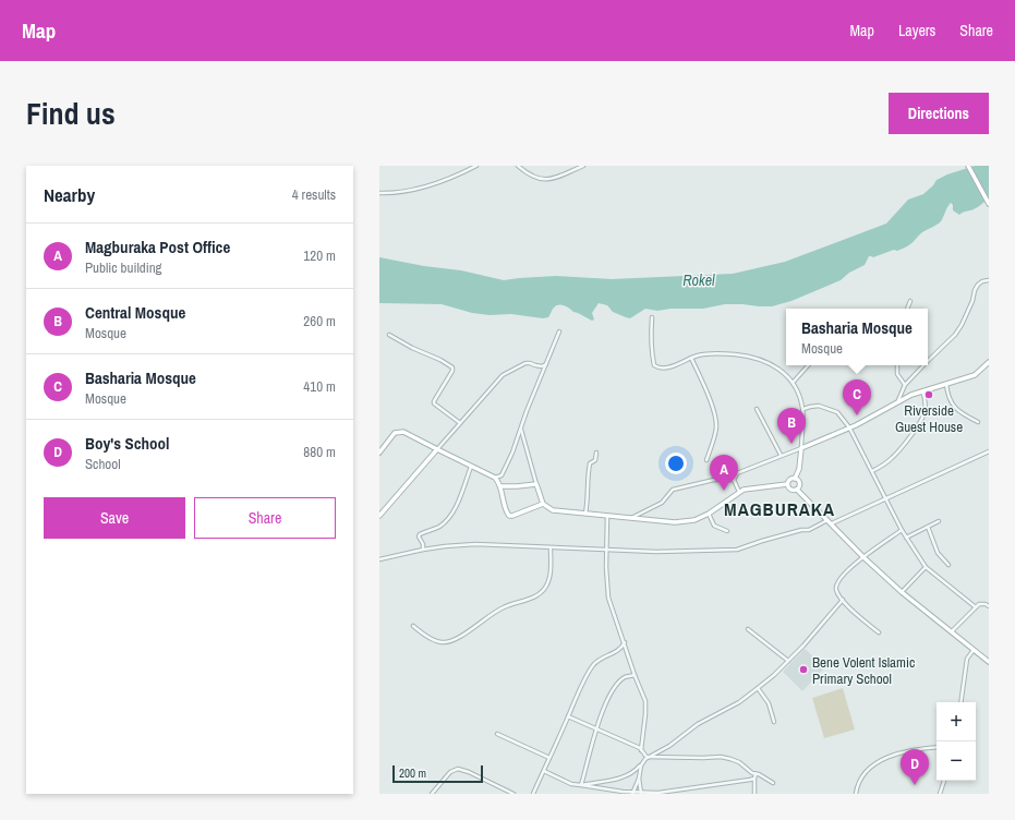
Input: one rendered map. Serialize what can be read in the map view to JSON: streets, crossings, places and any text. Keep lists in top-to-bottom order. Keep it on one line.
{"districts":["MAGBURAKA"],"water":["Rokel"],"places":["Riverside Guest House","Bene Volent Islamic Primary School"],"scale_bar":"200 m","page":{"header":"Map","nav":["Map","Layers","Share"],"title":"Find us","buttons":["Directions",["Save","Share"]],"heading":["Nearby","4 results"],"list":[{"mark":"A","name":"Magburaka Post Office","note":"Public building","value":"120 m"},{"mark":"B","name":"Central Mosque","note":"Mosque","value":"260 m"},{"mark":"C","name":"Basharia Mosque","note":"Mosque","value":"410 m"},{"mark":"D","name":"Boy's School","note":"School","value":"880 m"}],"popup":["Basharia Mosque","Mosque"],"pins":["C","B","A","D"],"map_buttons":["+","−"],"scale":"200 m"}}
